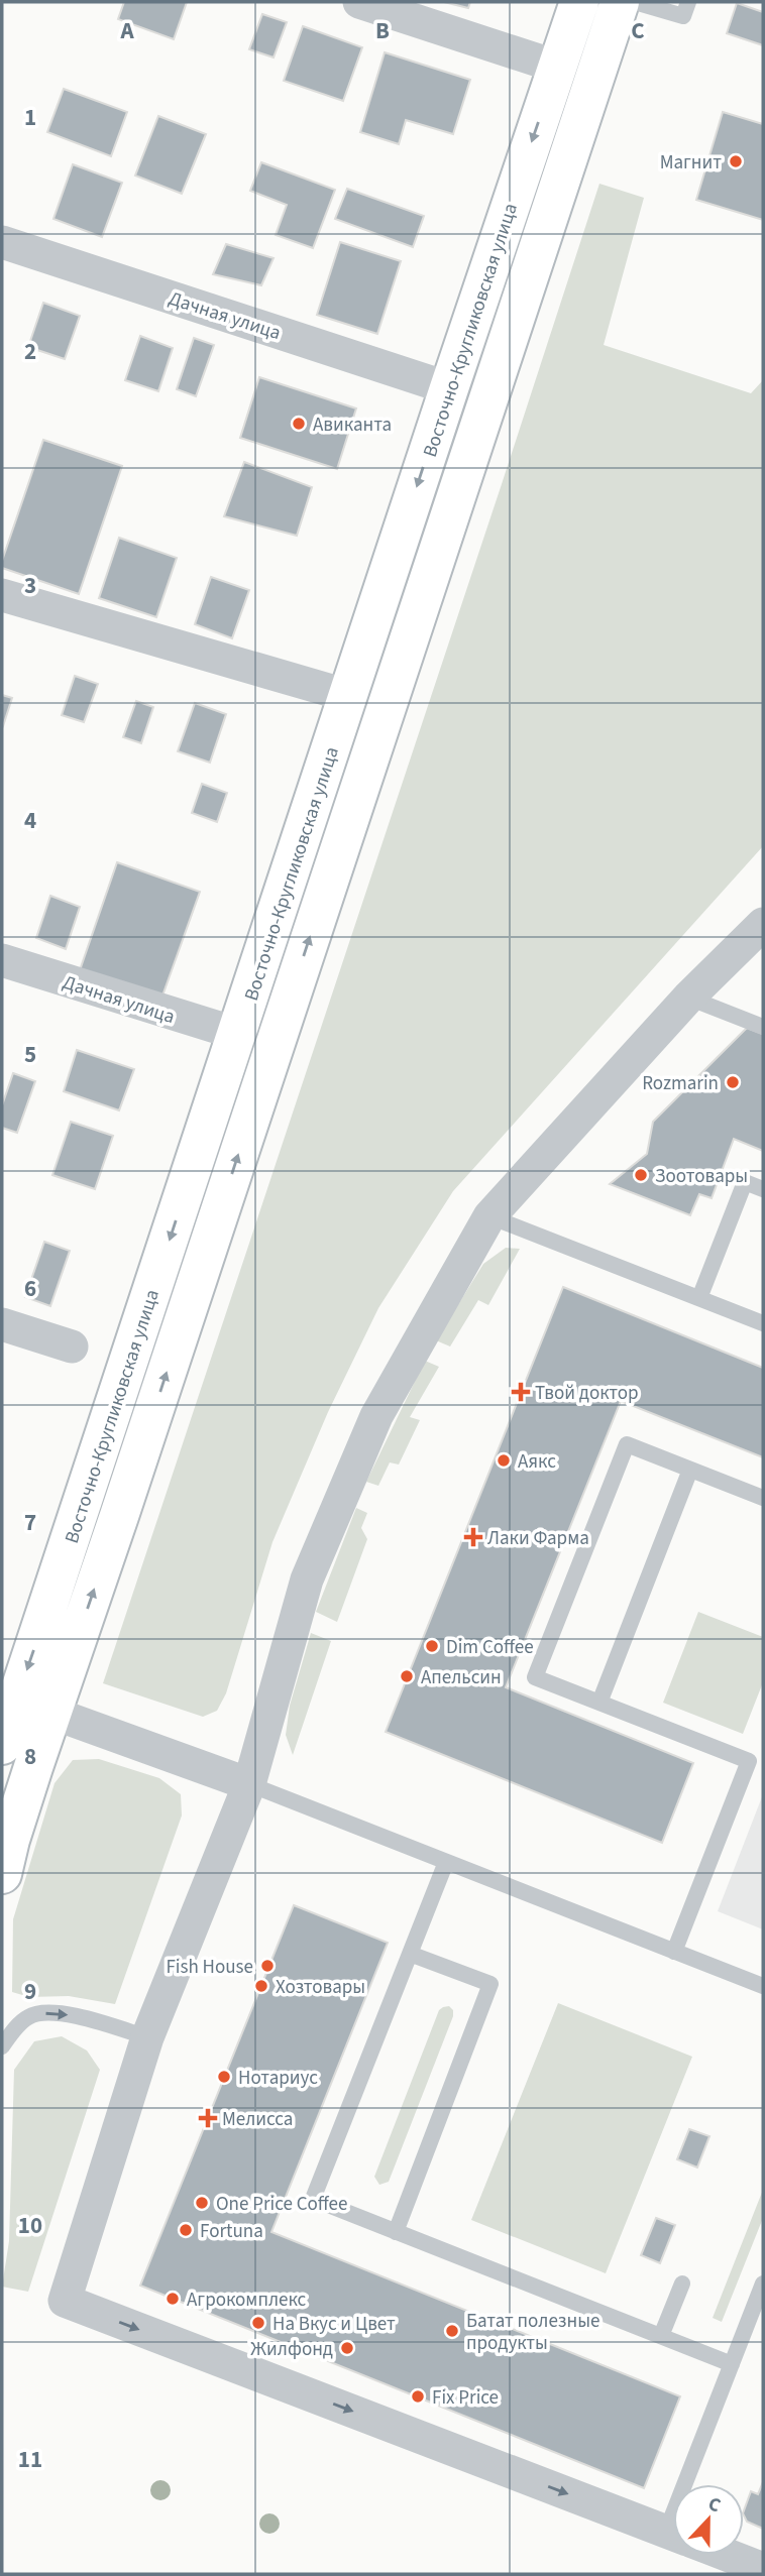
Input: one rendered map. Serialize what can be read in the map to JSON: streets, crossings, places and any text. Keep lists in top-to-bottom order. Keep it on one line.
{"streets":{"main road":["Восточно-Кругликовская улица"],"street":["Дачная улица"]},"crossings":[["Дачная улица","Восточно-Кругликовская улица"]],"places":{"other":["Магнит","Авиканта","Rozmarin","Зоотовары","Аякс","Dim Coffee","Апельсин","Fish House","Хозтовары","Нотариус","One Price Coffee","Fortuna","Агрокомплекс","На Вкус и Цвет","Батат полезные продукты","Жилфонд","Fix Price"],"health":["Твой доктор","Лаки Фарма","Мелисса"]},"north":"top","grid":{"columns":["A","B","C"],"rows":["1","2","3","4","5","6","7","8","9","10","11"]}}
